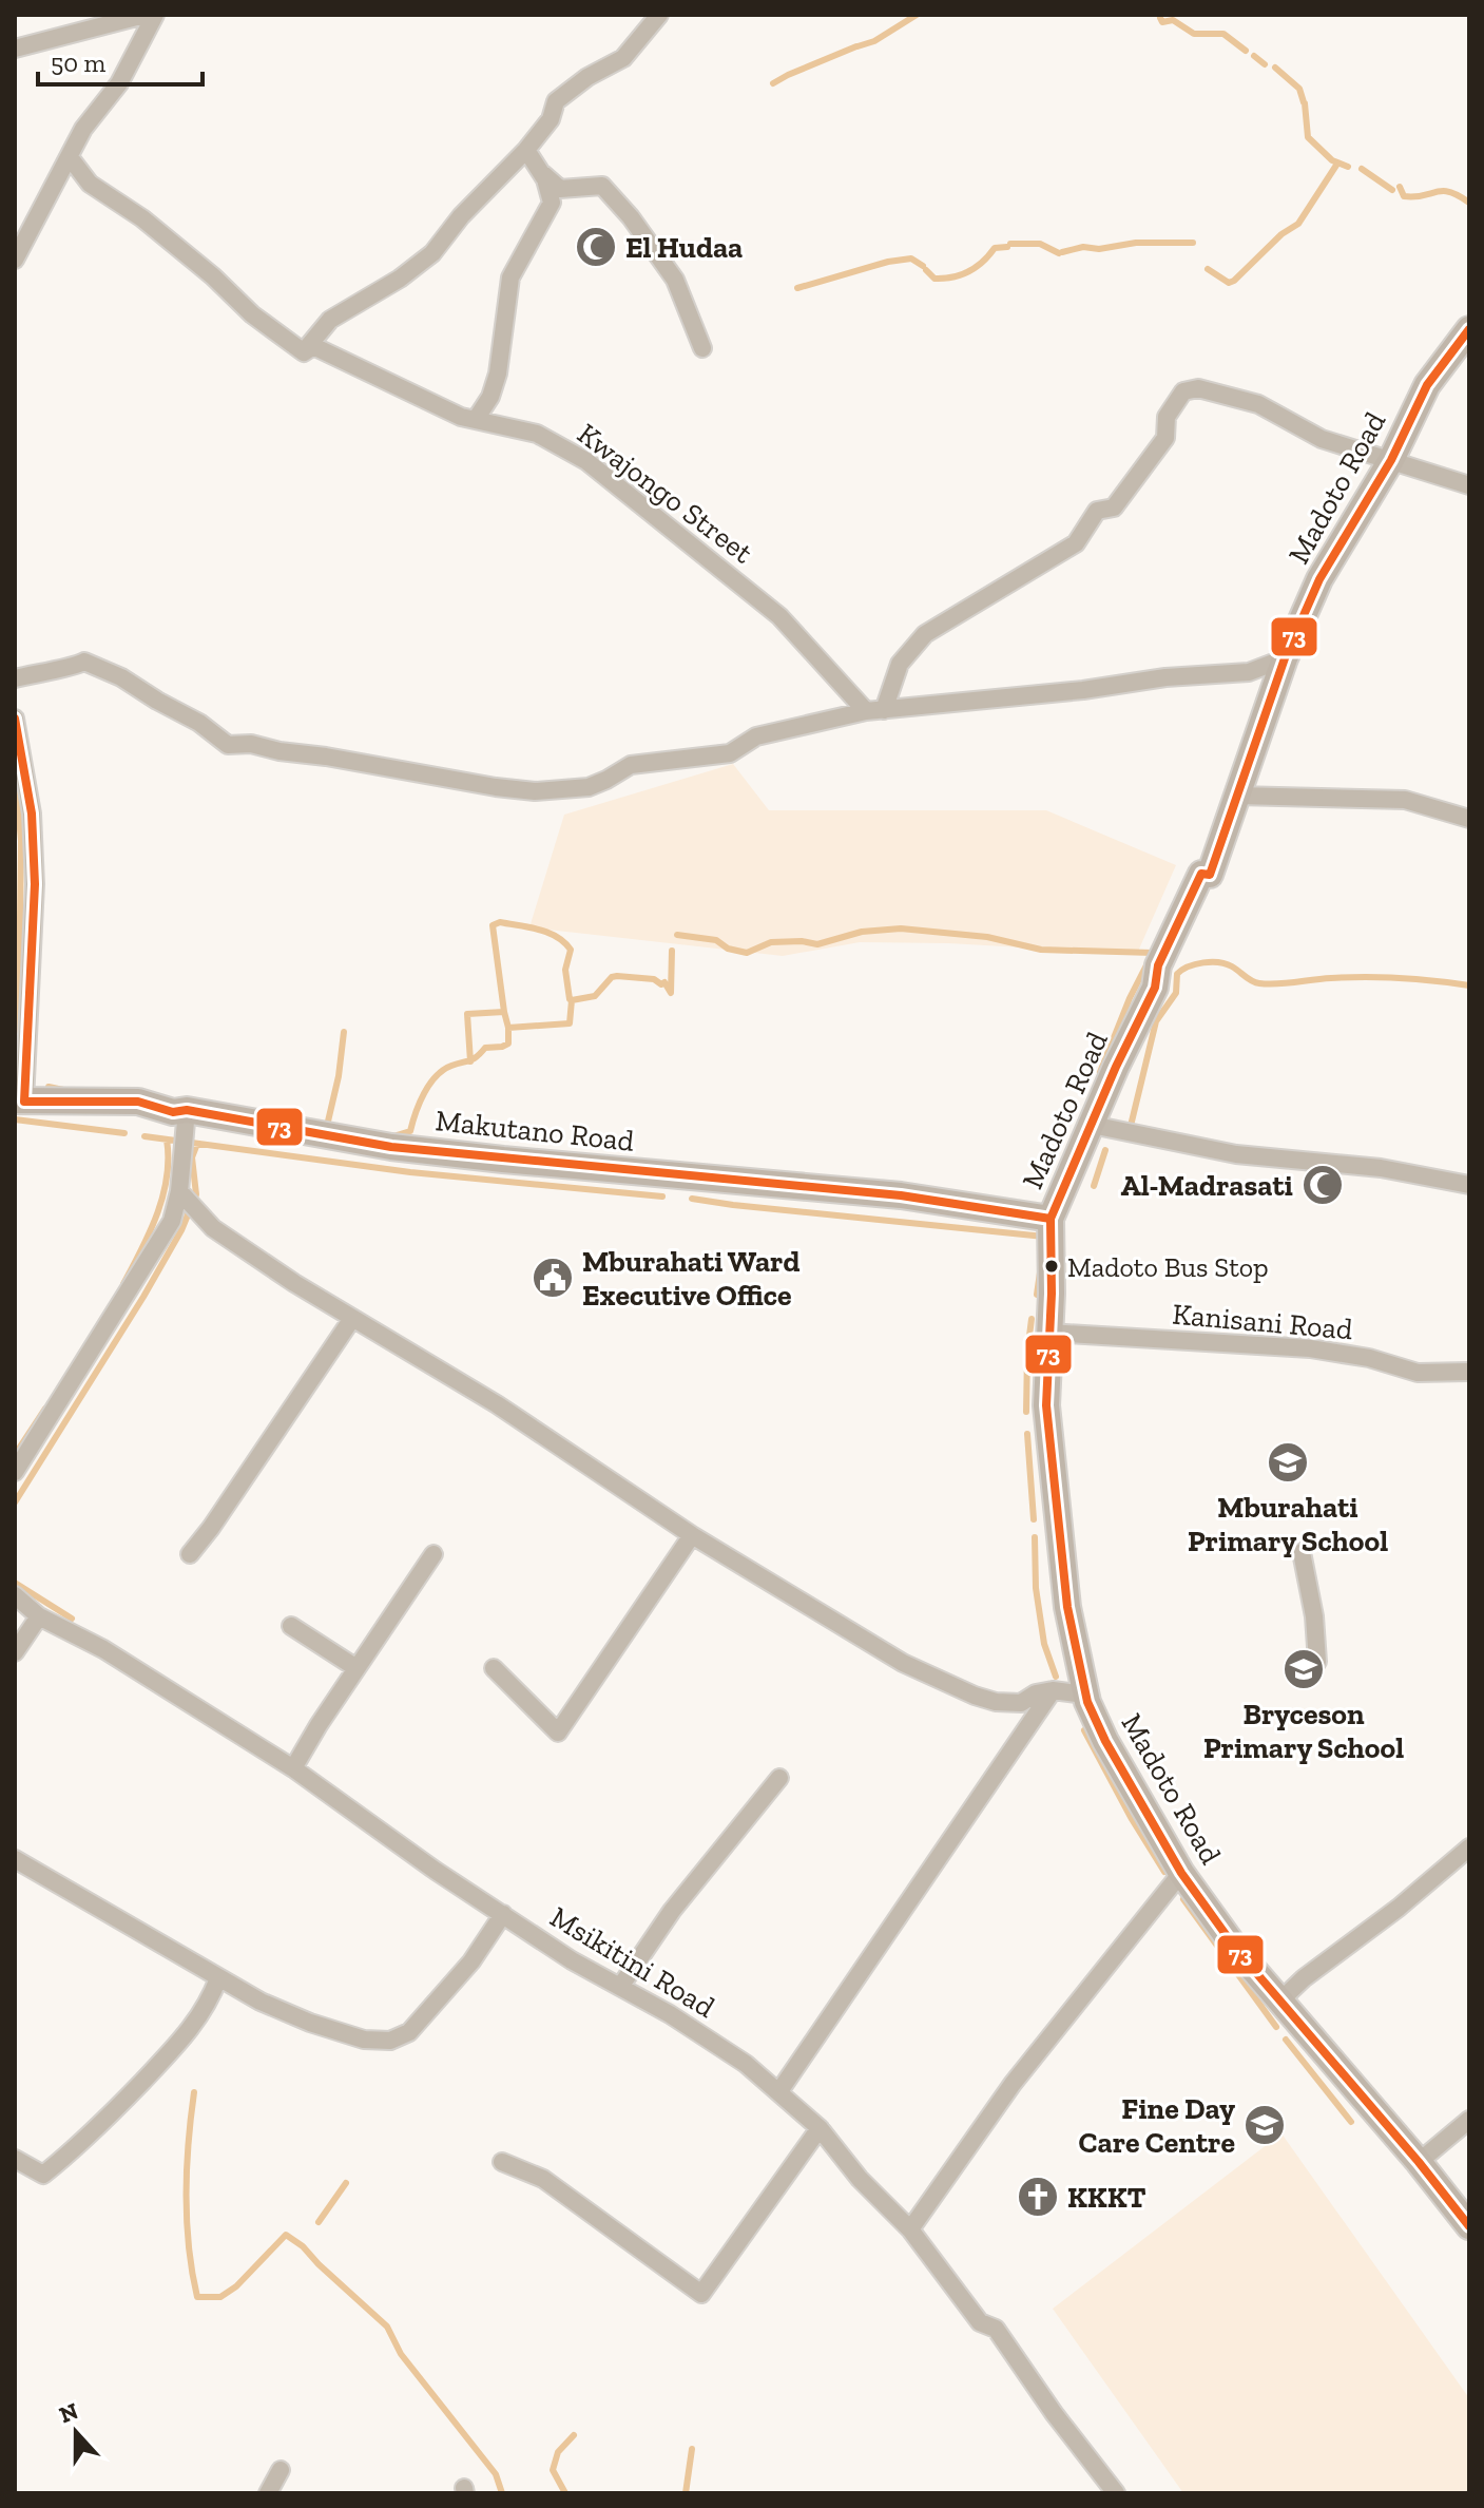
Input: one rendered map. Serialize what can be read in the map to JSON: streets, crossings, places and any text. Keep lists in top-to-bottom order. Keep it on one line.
{"streets":{"main road":["Madoto Road","Makutano Road"],"street":["Kwajongo Street","Kanisani Road","Msikitini Road"]},"crossings":[["Madoto Road","Makutano Road"],["Madoto Road","Kanisani Road"]],"places":{"mosque":["El Hudaa","Al-Madrasati"],"other":["Madoto Bus Stop"],"public building":["Mburahati Ward Executive Office"],"school or university":["Mburahati Primary School","Bryceson Primary School","Fine Day Care Centre"],"church":["KKKT"]},"lines":["transit line 73"],"scale_bar":"50 m","north":"top"}
